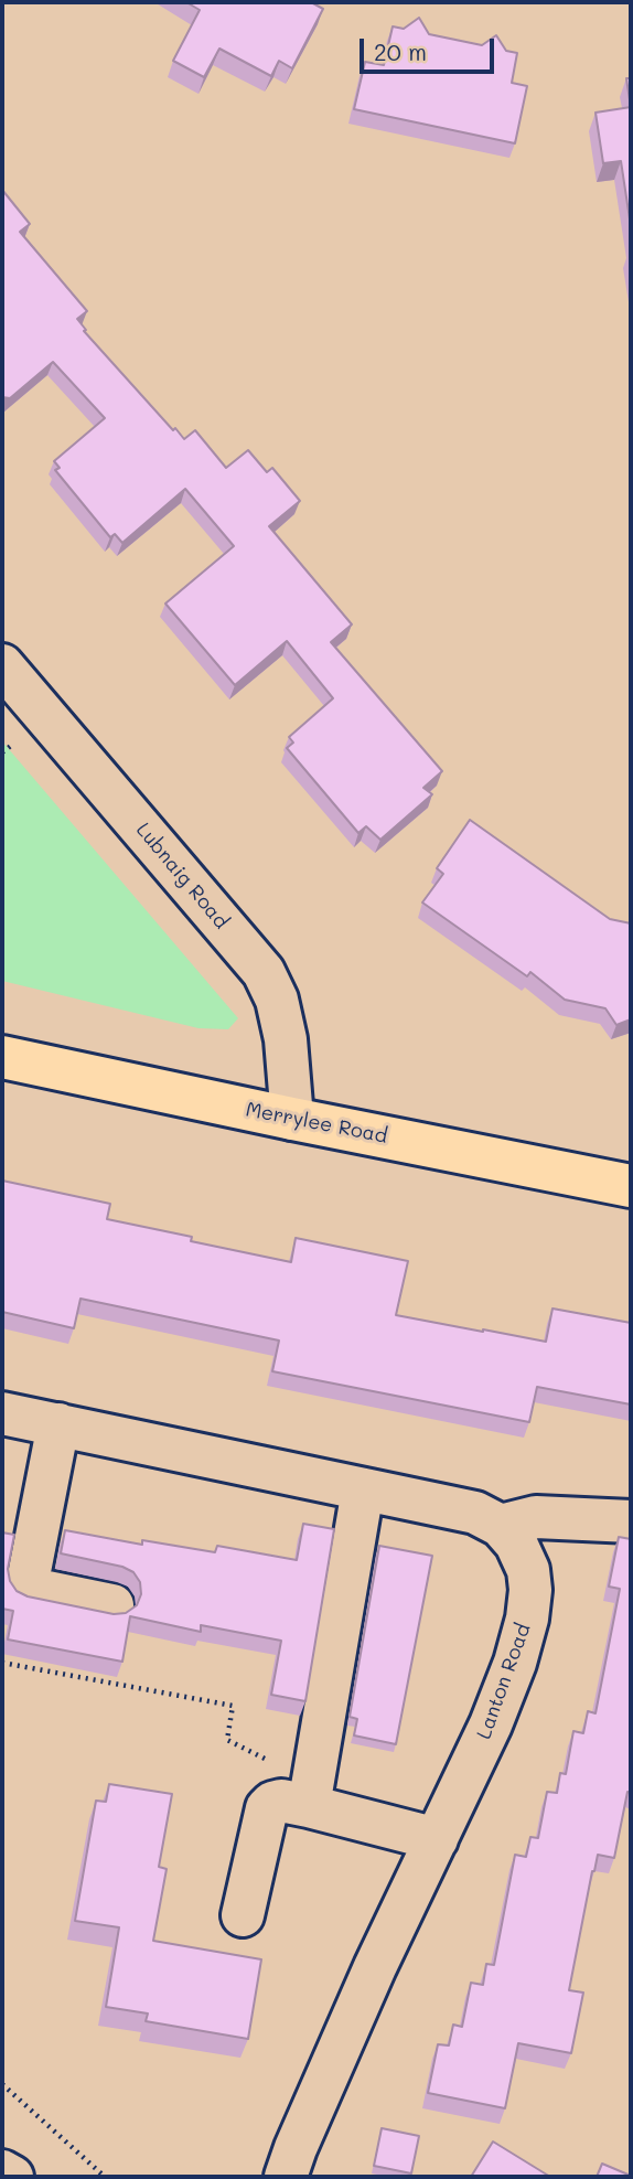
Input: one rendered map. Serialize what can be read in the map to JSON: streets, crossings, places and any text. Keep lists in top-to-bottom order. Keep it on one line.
{"streets":{"main road":["Merrylee Road"],"street":["Lubnaig Road","Lanton Road"]},"crossings":[["Lubnaig Road","Merrylee Road"]],"scale_bar":"20 m"}
